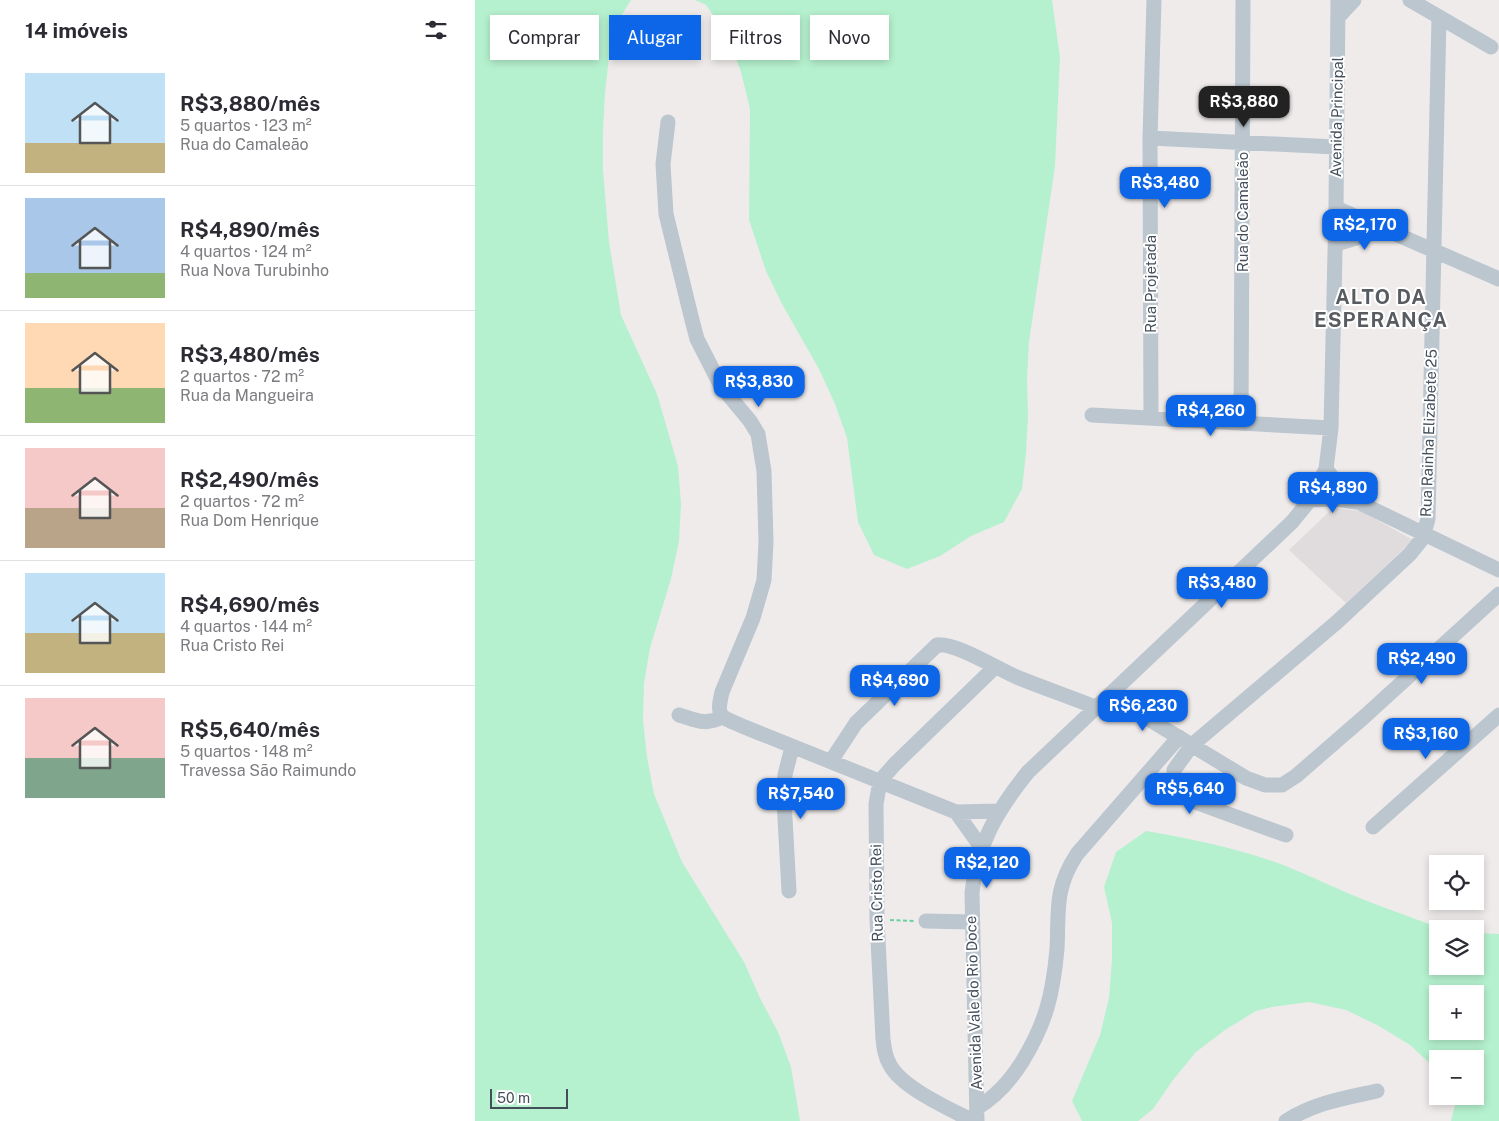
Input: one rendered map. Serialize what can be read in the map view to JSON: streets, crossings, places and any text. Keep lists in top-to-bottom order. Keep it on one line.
{"streets":{"street":["Avenida Principal","Rua do Camaleão","Rua Projetada","Rua Rainha Elizabete 25","Rua Cristo Rei","Avenida Vale do Rio Doce"]},"crossings":[["Avenida Principal","Avenida Vale do Rio Doce"],["Rua Cristo Rei","Avenida Vale do Rio Doce"]],"districts":["ALTO DA ESPERANÇA"],"scale_bar":"50 m","page":{"heading":"14 imóveis","chip":["Comprar","Alugar","Filtros","Novo"],"list":[{"name":"R$3,880/mês","note":"5 quartos · 123 m² · Rua do Camaleão"},{"name":"R$4,890/mês","note":"4 quartos · 124 m² · Rua Nova Turubinho"},{"name":"R$3,480/mês","note":"2 quartos · 72 m² · Rua da Mangueira"},{"name":"R$2,490/mês","note":"2 quartos · 72 m² · Rua Dom Henrique"},{"name":"R$4,690/mês","note":"4 quartos · 144 m² · Rua Cristo Rei"},{"name":"R$5,640/mês","note":"5 quartos · 148 m² · Travessa São Raimundo"}],"price":["R$3,880","R$3,480","R$2,170","R$3,830","R$4,260","R$4,890","R$3,480","R$2,490","R$4,690","R$6,230","R$3,160","R$5,640","R$7,540","R$2,120"],"map_buttons":["+","−"],"scale":"50 m"}}
